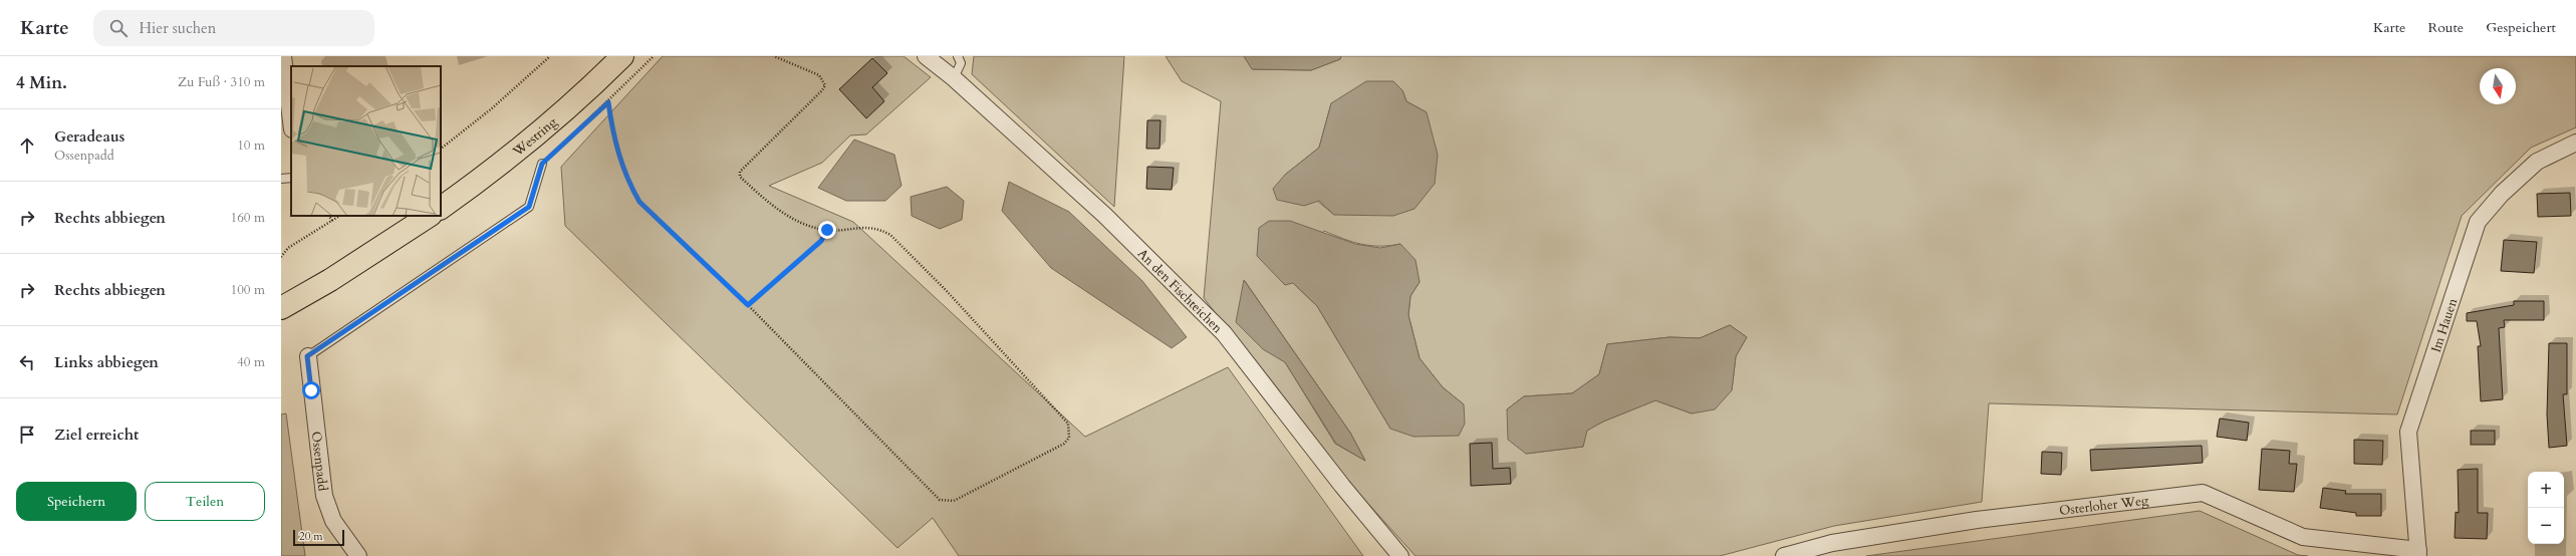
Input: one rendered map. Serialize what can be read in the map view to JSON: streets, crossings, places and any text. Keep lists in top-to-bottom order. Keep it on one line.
{"streets":{"main road":["Westring"],"street":["An den Fischteichen","Im Hauen","Ossenpadd","Osterloher Weg"]},"crossings":[["Im Hauen","Osterloher Weg"]],"scale_bar":"20 m","north":"bottom","page":{"header":"Karte","search":"Hier suchen","nav":["Karte","Route","Gespeichert"],"heading":["4 Min.","Zu Fuß · 310 m"],"list":[["Geradeaus","Ossenpadd","10 m"],["Rechts abbiegen","160 m"],["Rechts abbiegen","100 m"],["Links abbiegen","40 m"],"Ziel erreicht"],"buttons":["Speichern","Teilen"],"map_buttons":["+","−"],"scale":"20 m"}}
